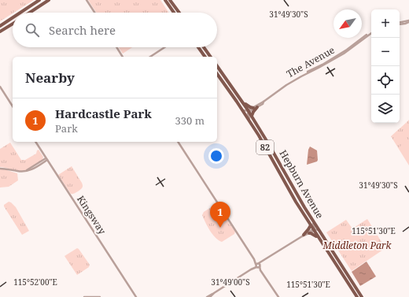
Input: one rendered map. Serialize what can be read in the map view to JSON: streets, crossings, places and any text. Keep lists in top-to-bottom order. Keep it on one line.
{"streets":{"main road":["82","Hepburn Avenue"],"street":["The Avenue","Kingsway"]},"crossings":[["The Avenue","Hepburn Avenue"]],"parks":["Middleton Park"],"north":"bottom left","page":{"map_buttons":["+","−"],"search":"Search here","heading":"Nearby","list":[{"mark":"1","name":"Hardcastle Park","note":"Park","value":"330 m"}],"pins":"1"},"coordinates":["31°49'30\"S","115°51'30\"E","115°52'00\"E","31°49'00\"S"]}
